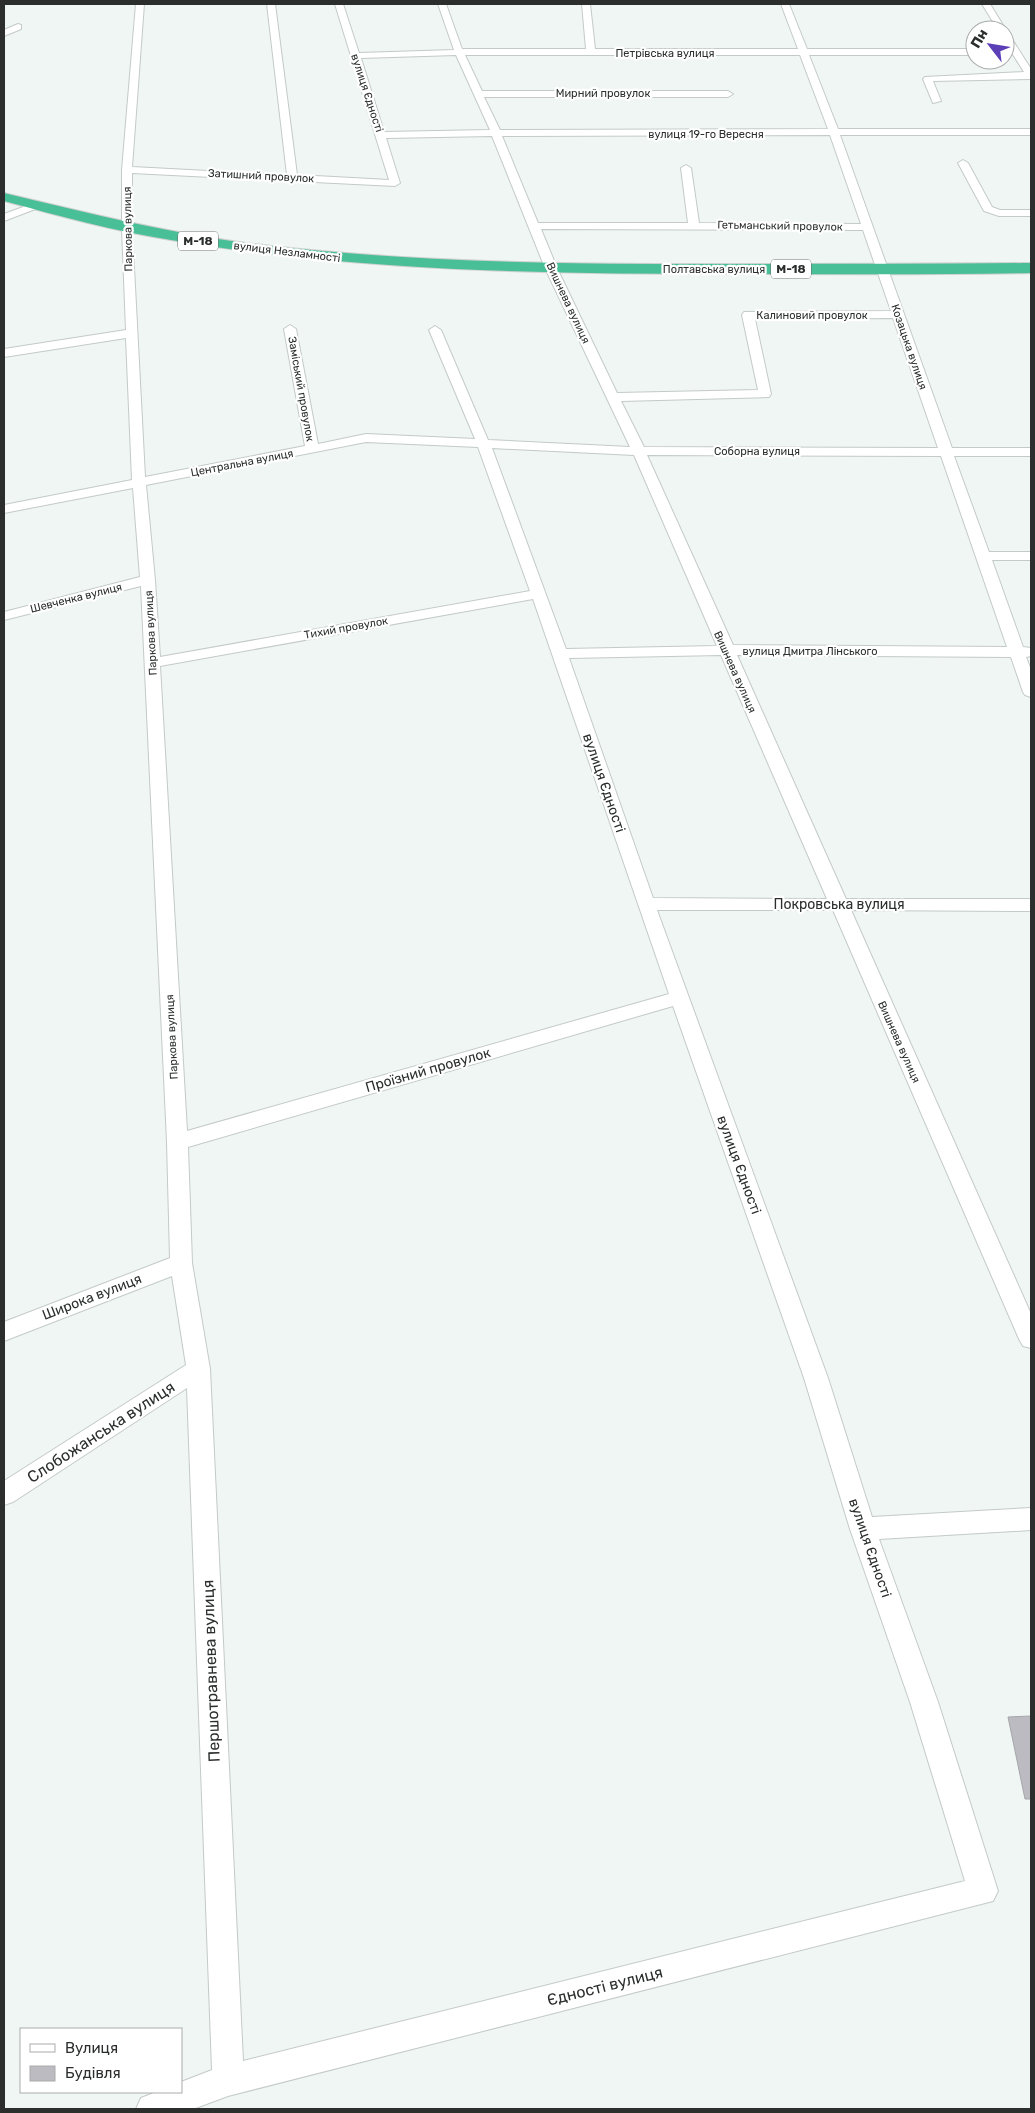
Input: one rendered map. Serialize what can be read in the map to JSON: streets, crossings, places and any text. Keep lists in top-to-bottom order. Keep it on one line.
{"streets":{"highway":["М-18","вулиця Незламності","Полтавська вулиця"],"street":["Петрівська вулиця","вулиця Єдності","Мирний провулок","вулиця 19-го Вересня","Затишний провулок","Гетьманський провулок","Паркова вулиця","Вишнева вулиця","Калиновий провулок","Козацька вулиця","Заміський провулок","Соборна вулиця","Центральна вулиця","Шевченка вулиця","Тихий провулок","вулиця Дмитра Лінського","Покровська вулиця","Проїзний провулок","Широка вулиця","Слобожанська вулиця","Першотравнева вулиця","Єдності вулиця"]},"crossings":[["Петрівська вулиця","вулиця Єдності"],["Петрівська вулиця","Вишнева вулиця"],["Петрівська вулиця","Козацька вулиця"],["вулиця Єдності","вулиця 19-го Вересня"],["вулиця Єдності","Затишний провулок"],["вулиця Єдності","Соборна вулиця"],["вулиця Єдності","Центральна вулиця"],["вулиця Єдності","Тихий провулок"],["вулиця Єдності","вулиця Дмитра Лінського"],["вулиця Єдності","Покровська вулиця"],["вулиця Єдності","Проїзний провулок"],["вулиця Єдності","Єдності вулиця"],["Мирний провулок","Вишнева вулиця"],["вулиця 19-го Вересня","Вишнева вулиця"],["вулиця 19-го Вересня","Козацька вулиця"],["Затишний провулок","Паркова вулиця"],["Гетьманський провулок","Вишнева вулиця"],["Гетьманський провулок","Козацька вулиця"],["Паркова вулиця","вулиця Незламності"],["Паркова вулиця","Центральна вулиця"],["Паркова вулиця","Шевченка вулиця"],["Паркова вулиця","Тихий провулок"],["Паркова вулиця","Проїзний провулок"],["Паркова вулиця","Широка вулиця"],["Паркова вулиця","Першотравнева вулиця"],["вулиця Незламності","Полтавська вулиця"],["Полтавська вулиця","Вишнева вулиця"],["Полтавська вулиця","Козацька вулиця"],["Вишнева вулиця","Калиновий провулок"],["Вишнева вулиця","Соборна вулиця"],["Вишнева вулиця","вулиця Дмитра Лінського"],["Вишнева вулиця","Покровська вулиця"],["Калиновий провулок","Козацька вулиця"],["Козацька вулиця","Соборна вулиця"],["Козацька вулиця","вулиця Дмитра Лінського"],["Заміський провулок","Центральна вулиця"],["Соборна вулиця","Центральна вулиця"],["Широка вулиця","Першотравнева вулиця"],["Слобожанська вулиця","Першотравнева вулиця"],["Першотравнева вулиця","Єдності вулиця"]],"legend":["Вулиця","Будівля"],"north":"top left"}
